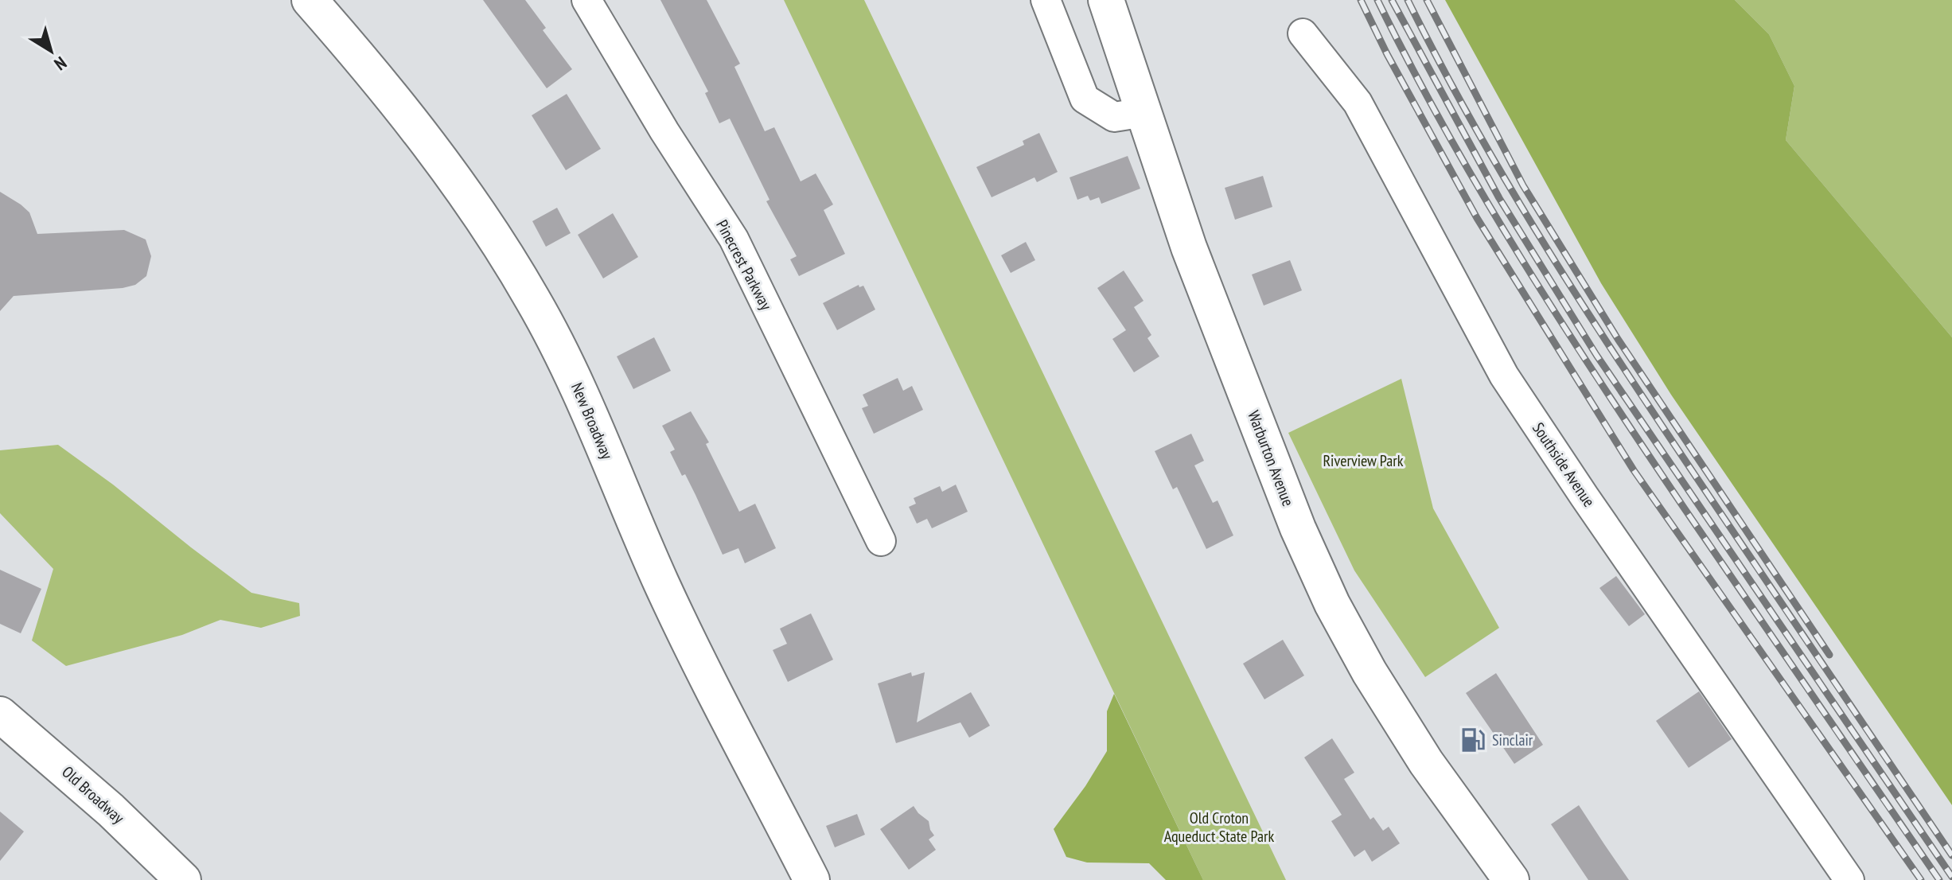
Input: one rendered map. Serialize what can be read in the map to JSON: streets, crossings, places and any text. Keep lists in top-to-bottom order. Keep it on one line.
{"streets":{"main road":["New Broadway","Warburton Avenue","Old Broadway"],"street":["Pinecrest Parkway","Southside Avenue"]},"parks":["Riverview Park","Old Croton Aqueduct State Park"],"places":{"fuel station":["Sinclair"]},"north":"bottom right"}
